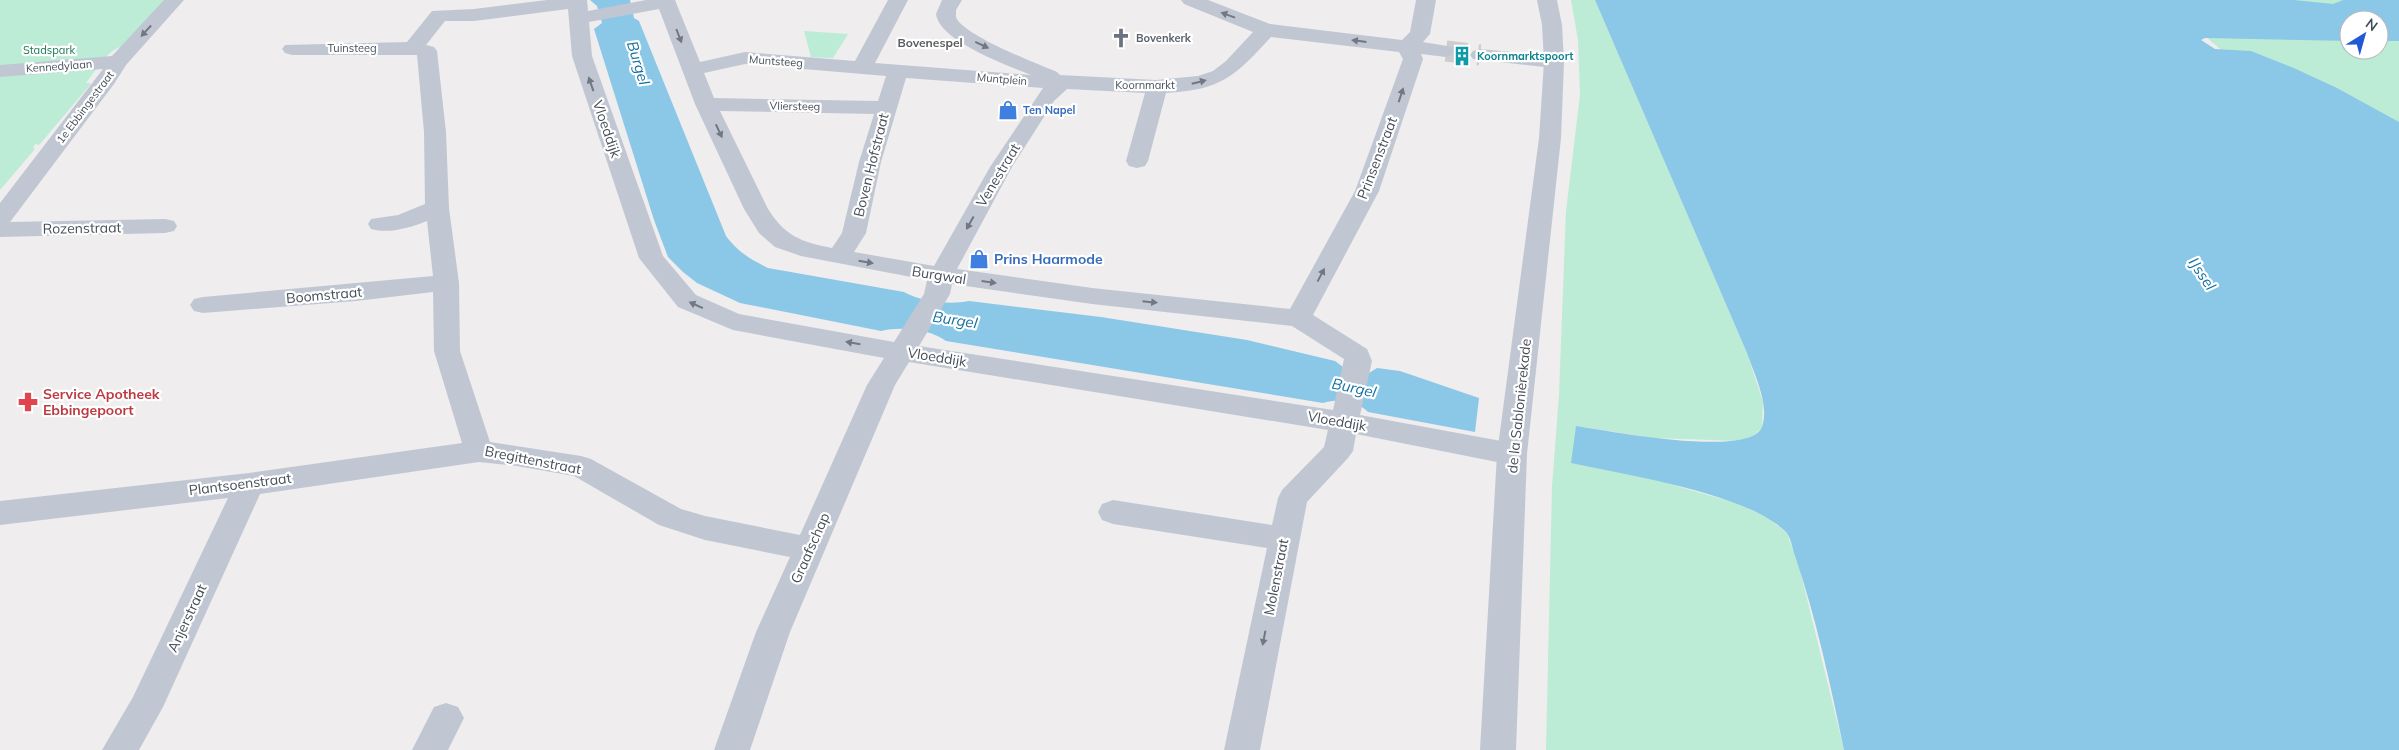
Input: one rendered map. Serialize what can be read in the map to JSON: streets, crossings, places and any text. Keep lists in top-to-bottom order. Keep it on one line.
{"streets":{"street":["Tuinsteeg","Muntsteeg","Kennedylaan","Muntplein","Koornmarkt","Vliersteeg","1e Ebbingestraat","Vloeddijk","Prinsenstraat","Boven Hofstraat","Venestraat","Rozenstraat","Burgwal","Boomstraat","de la Sablonièrekade","Bregittenstraat","Plantsoenstraat","Graafschap","Molenstraat","Anjerstraat"]},"crossings":[["Tuinsteeg","Bregittenstraat"],["Muntsteeg","Muntplein"],["Muntsteeg","Burgwal"],["Kennedylaan","1e Ebbingestraat"],["Muntplein","Koornmarkt"],["Muntplein","Boven Hofstraat"],["Muntplein","Venestraat"],["Koornmarkt","Venestraat"],["Vliersteeg","Boven Hofstraat"],["Vliersteeg","Burgwal"],["Vloeddijk","Venestraat"],["Vloeddijk","de la Sablonièrekade"],["Vloeddijk","Graafschap"],["Vloeddijk","Molenstraat"],["Prinsenstraat","Burgwal"],["Boven Hofstraat","Burgwal"],["Venestraat","Burgwal"],["Venestraat","Graafschap"],["Burgwal","Molenstraat"],["Boomstraat","Bregittenstraat"],["Bregittenstraat","Plantsoenstraat"],["Bregittenstraat","Graafschap"],["Plantsoenstraat","Anjerstraat"]],"one_way":["Muntplein","Koornmarkt","Vloeddijk","Prinsenstraat","Burgwal","Molenstraat"],"districts":["Bovenespel"],"water":["Burgel","IJssel"],"parks":["Stadspark"],"places":{"church":["Bovenkerk"],"building":["Koornmarktspoort"],"shop":["Ten Napel","Prins Haarmode"],"pharmacy":["Service Apotheek Ebbingepoort"]},"north":"top right"}
